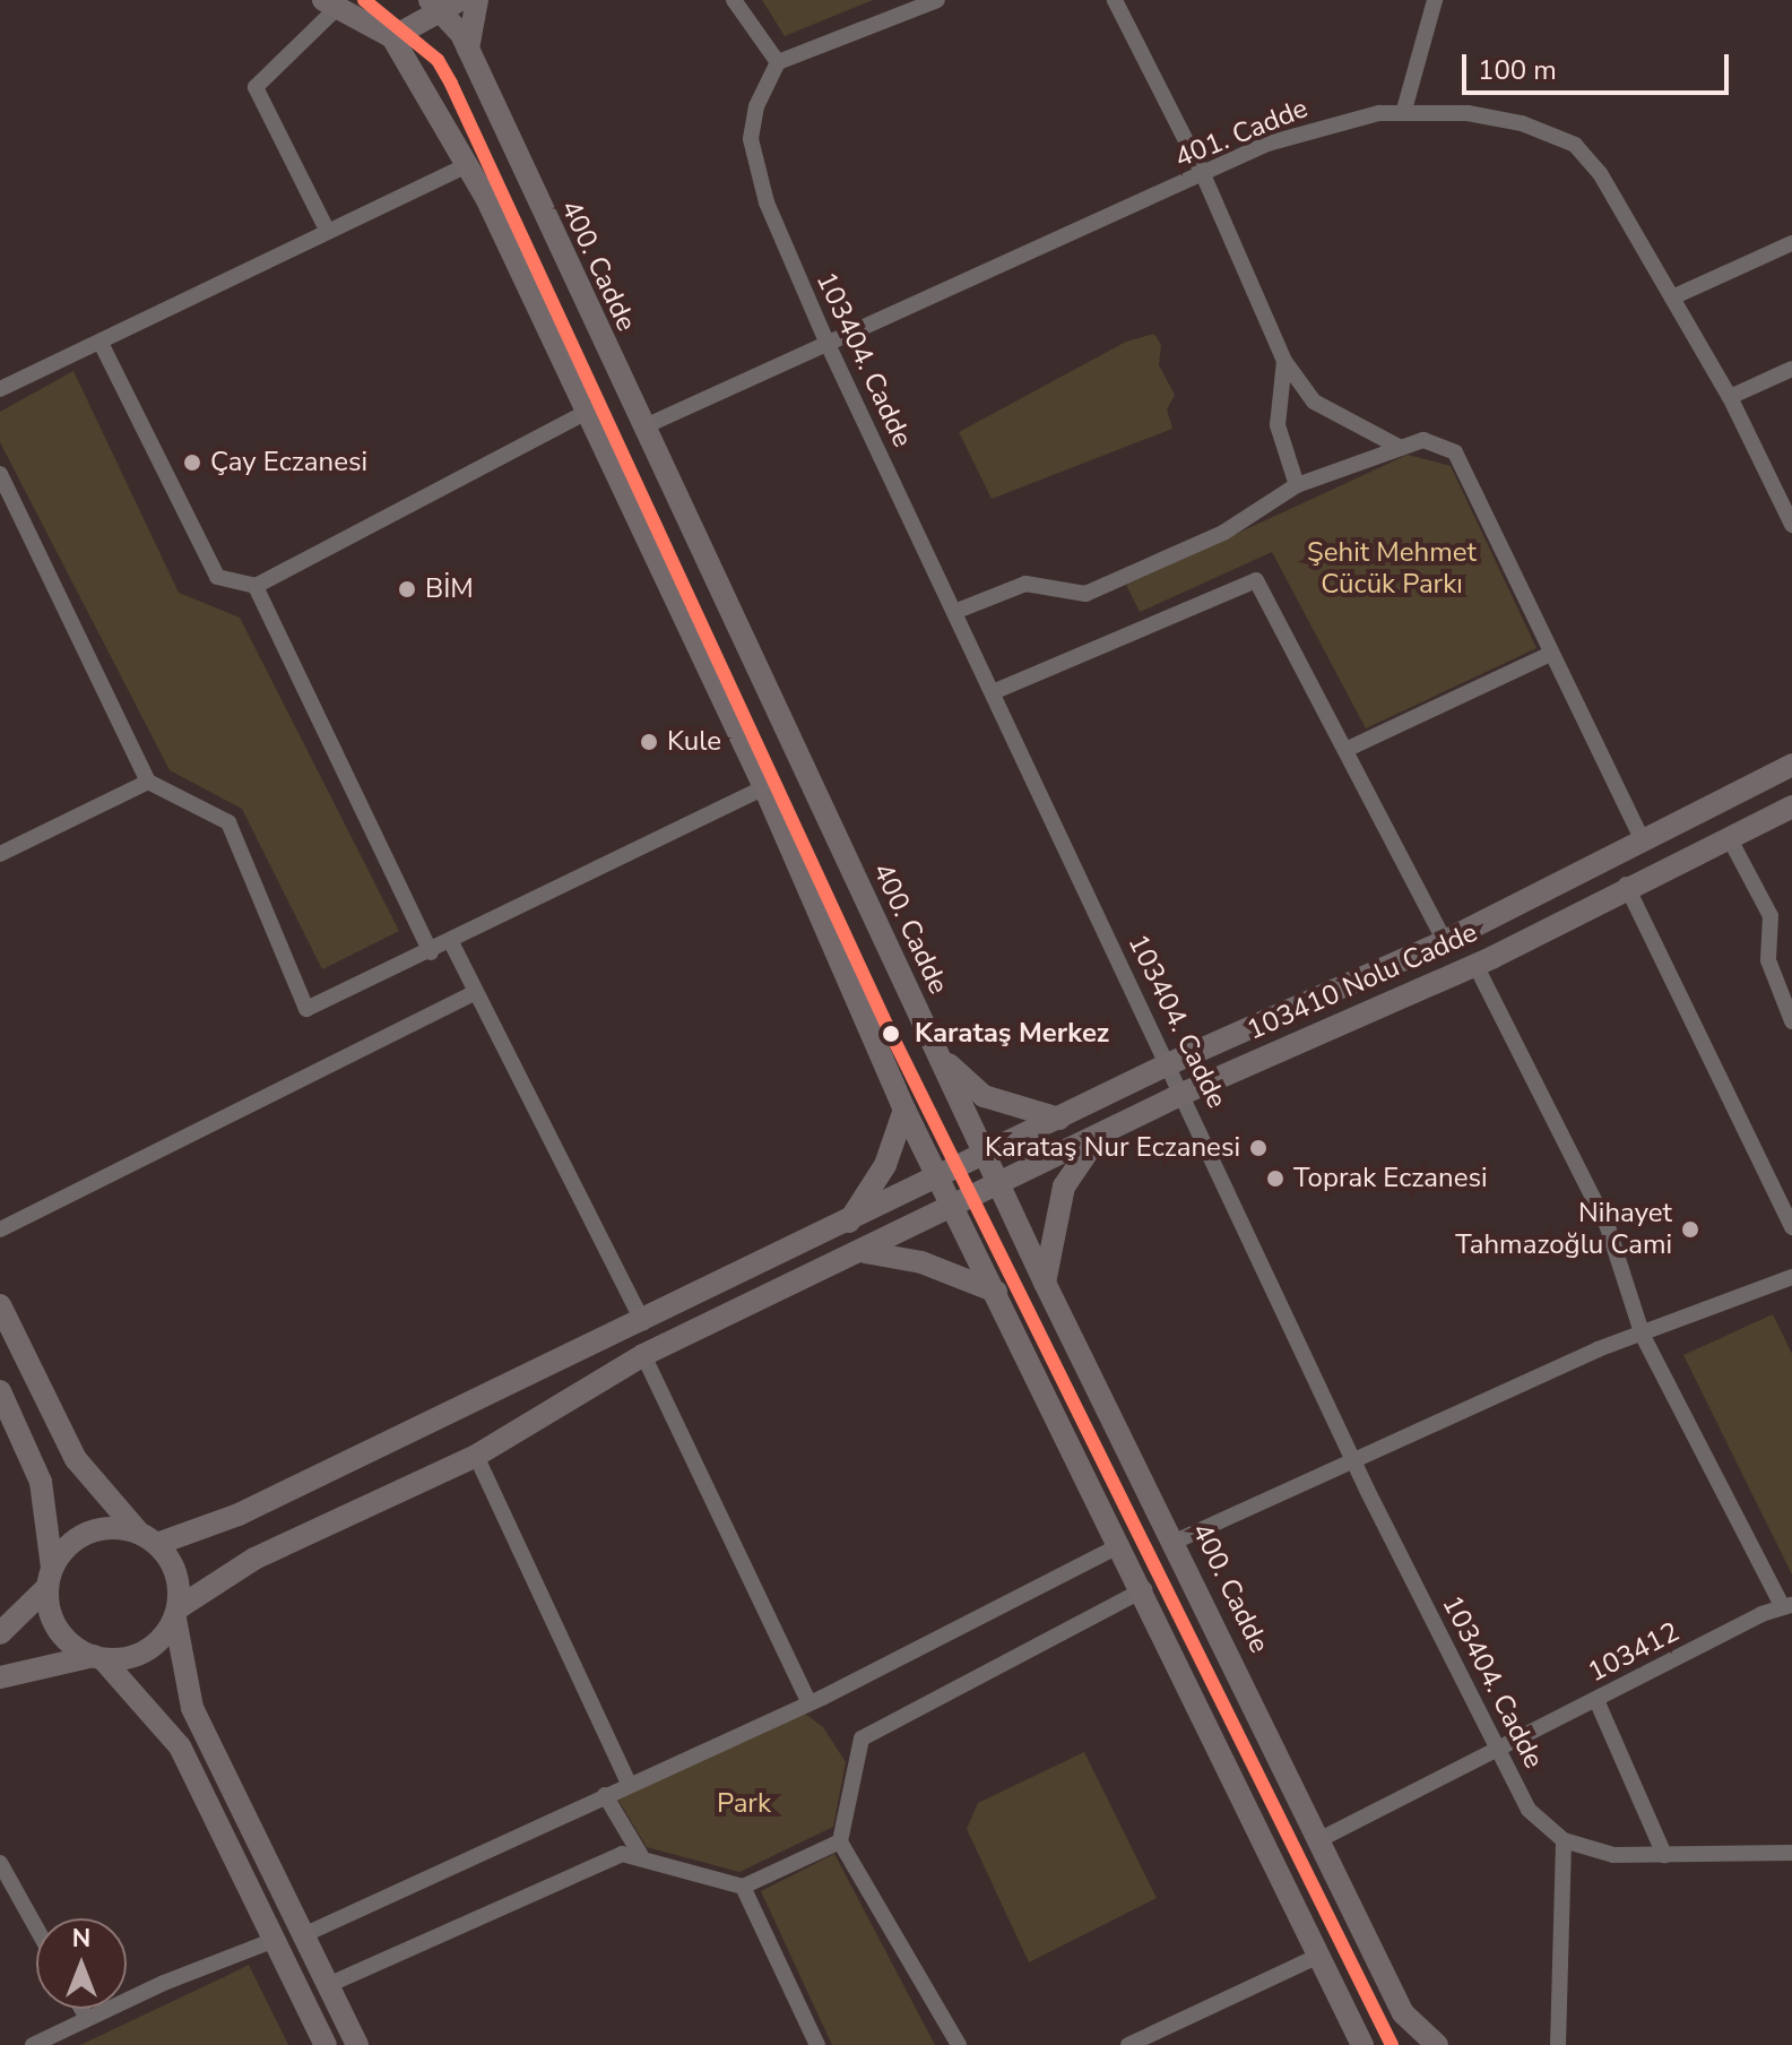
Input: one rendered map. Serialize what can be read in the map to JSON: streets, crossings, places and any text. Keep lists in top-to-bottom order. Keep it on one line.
{"streets":{"street":["401. Cadde","400. Cadde","103404. Cadde","103410 Nolu Cadde","103412"]},"crossings":[["401. Cadde","400. Cadde"],["401. Cadde","103404. Cadde"],["400. Cadde","103410 Nolu Cadde"],["400. Cadde","103412"],["103404. Cadde","103410 Nolu Cadde"],["103404. Cadde","103412"]],"parks":["Şehit Mehmet Cücük Parkı","Park"],"places":["Çay Eczanesi","BİM","Kule","Karataş Merkez","Karataş Nur Eczanesi","Toprak Eczanesi","Nihayet Tahmazoğlu Cami"],"scale_bar":"100 m","north":"top"}
